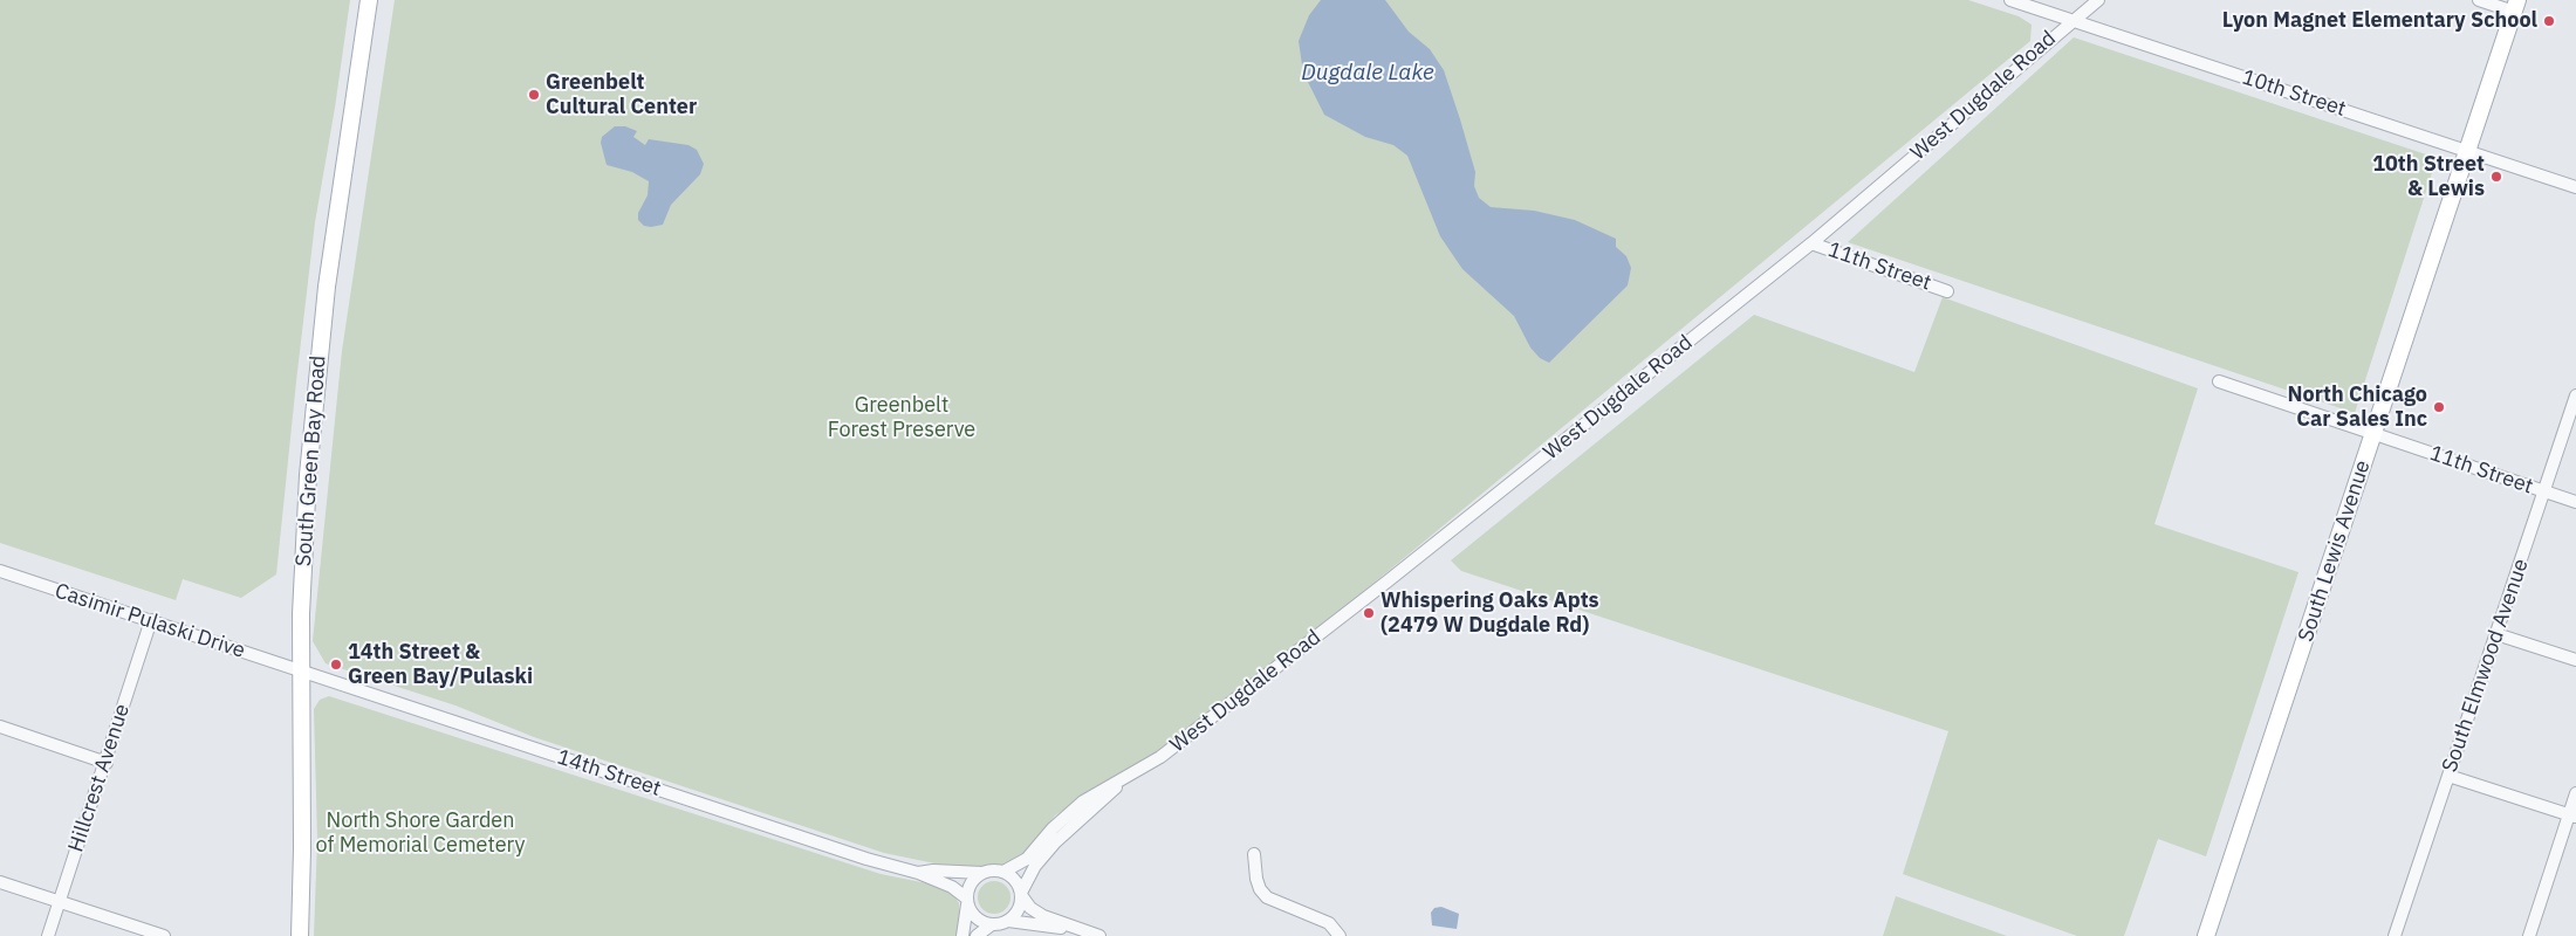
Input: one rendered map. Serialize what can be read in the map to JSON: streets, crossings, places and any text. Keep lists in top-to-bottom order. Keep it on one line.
{"streets":{"main road":["South Green Bay Road","South Lewis Avenue"],"street":["10th Street","West Dugdale Road","11th Street","Casimir Pulaski Drive","South Elmwood Avenue","14th Street","Hillcrest Avenue"]},"crossings":[["10th Street","West Dugdale Road"],["10th Street","South Lewis Avenue"],["West Dugdale Road","11th Street"],["11th Street","South Lewis Avenue"],["11th Street","South Elmwood Avenue"],["South Green Bay Road","Casimir Pulaski Drive"],["South Green Bay Road","14th Street"],["Casimir Pulaski Drive","14th Street"],["Casimir Pulaski Drive","Hillcrest Avenue"]],"water":["Dugdale Lake"],"parks":["Greenbelt Forest Preserve","North Shore Garden of Memorial Cemetery"],"places":["Lyon Magnet Elementary School","Greenbelt Cultural Center","10th Street & Lewis","North Chicago Car Sales Inc","Whispering Oaks Apts (2479 W Dugdale Rd)","14th Street & Green Bay/Pulaski"]}
